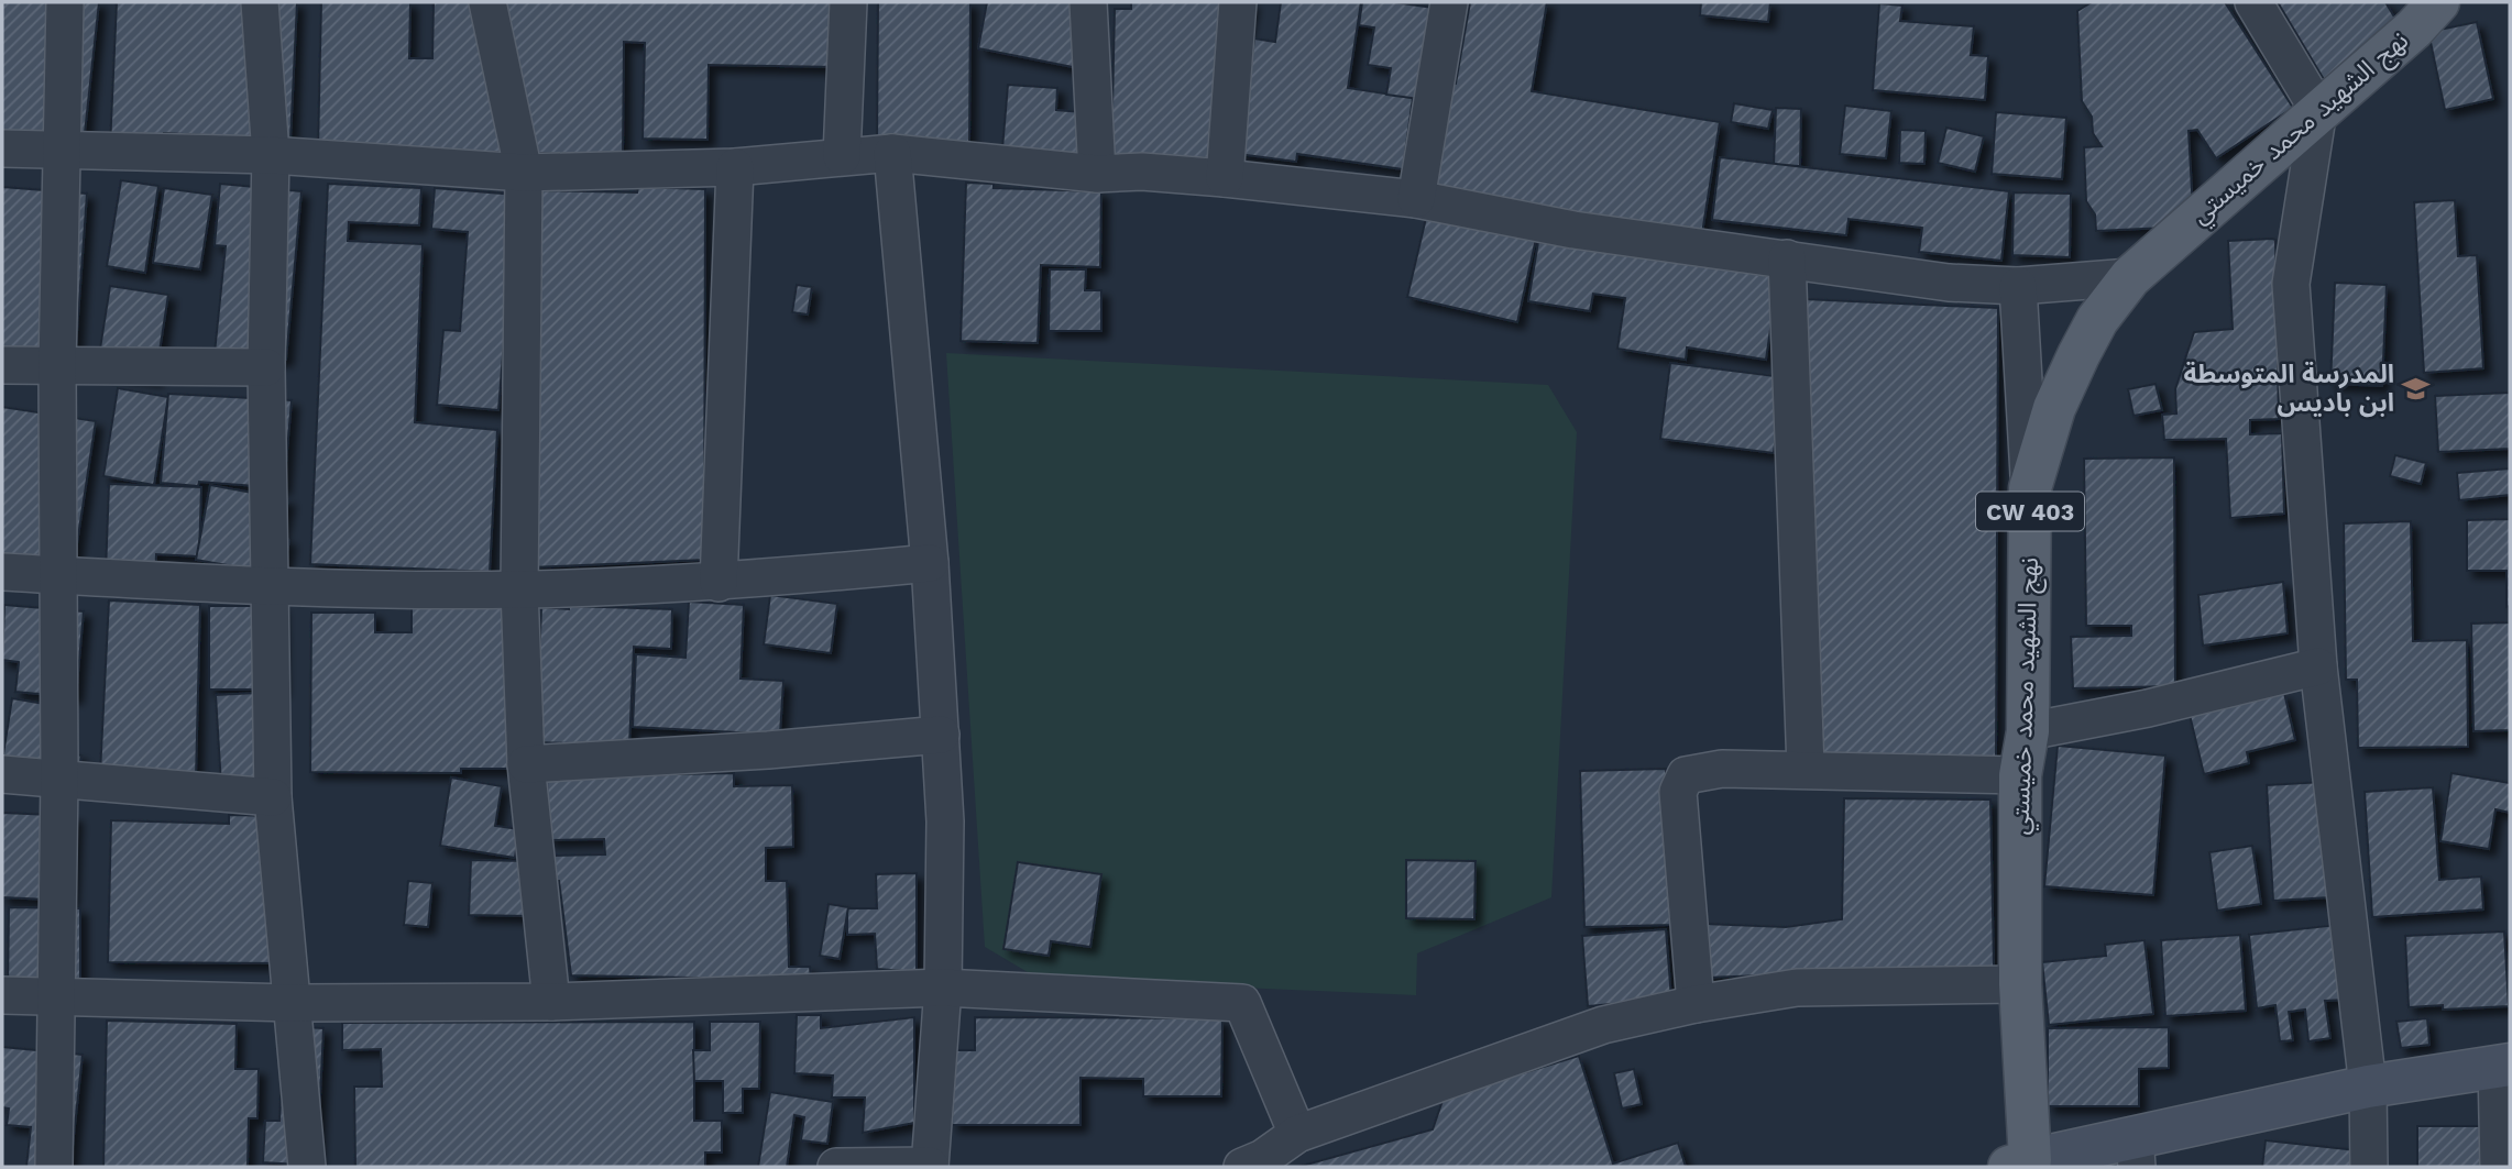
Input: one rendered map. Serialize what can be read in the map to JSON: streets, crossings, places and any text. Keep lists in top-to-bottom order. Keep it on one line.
{"streets":{"main road":["نهج الشهيد محمد خميستي","CW 403"]},"places":{"school or university":["المدرسة المتوسطة ابن باديس"]}}
